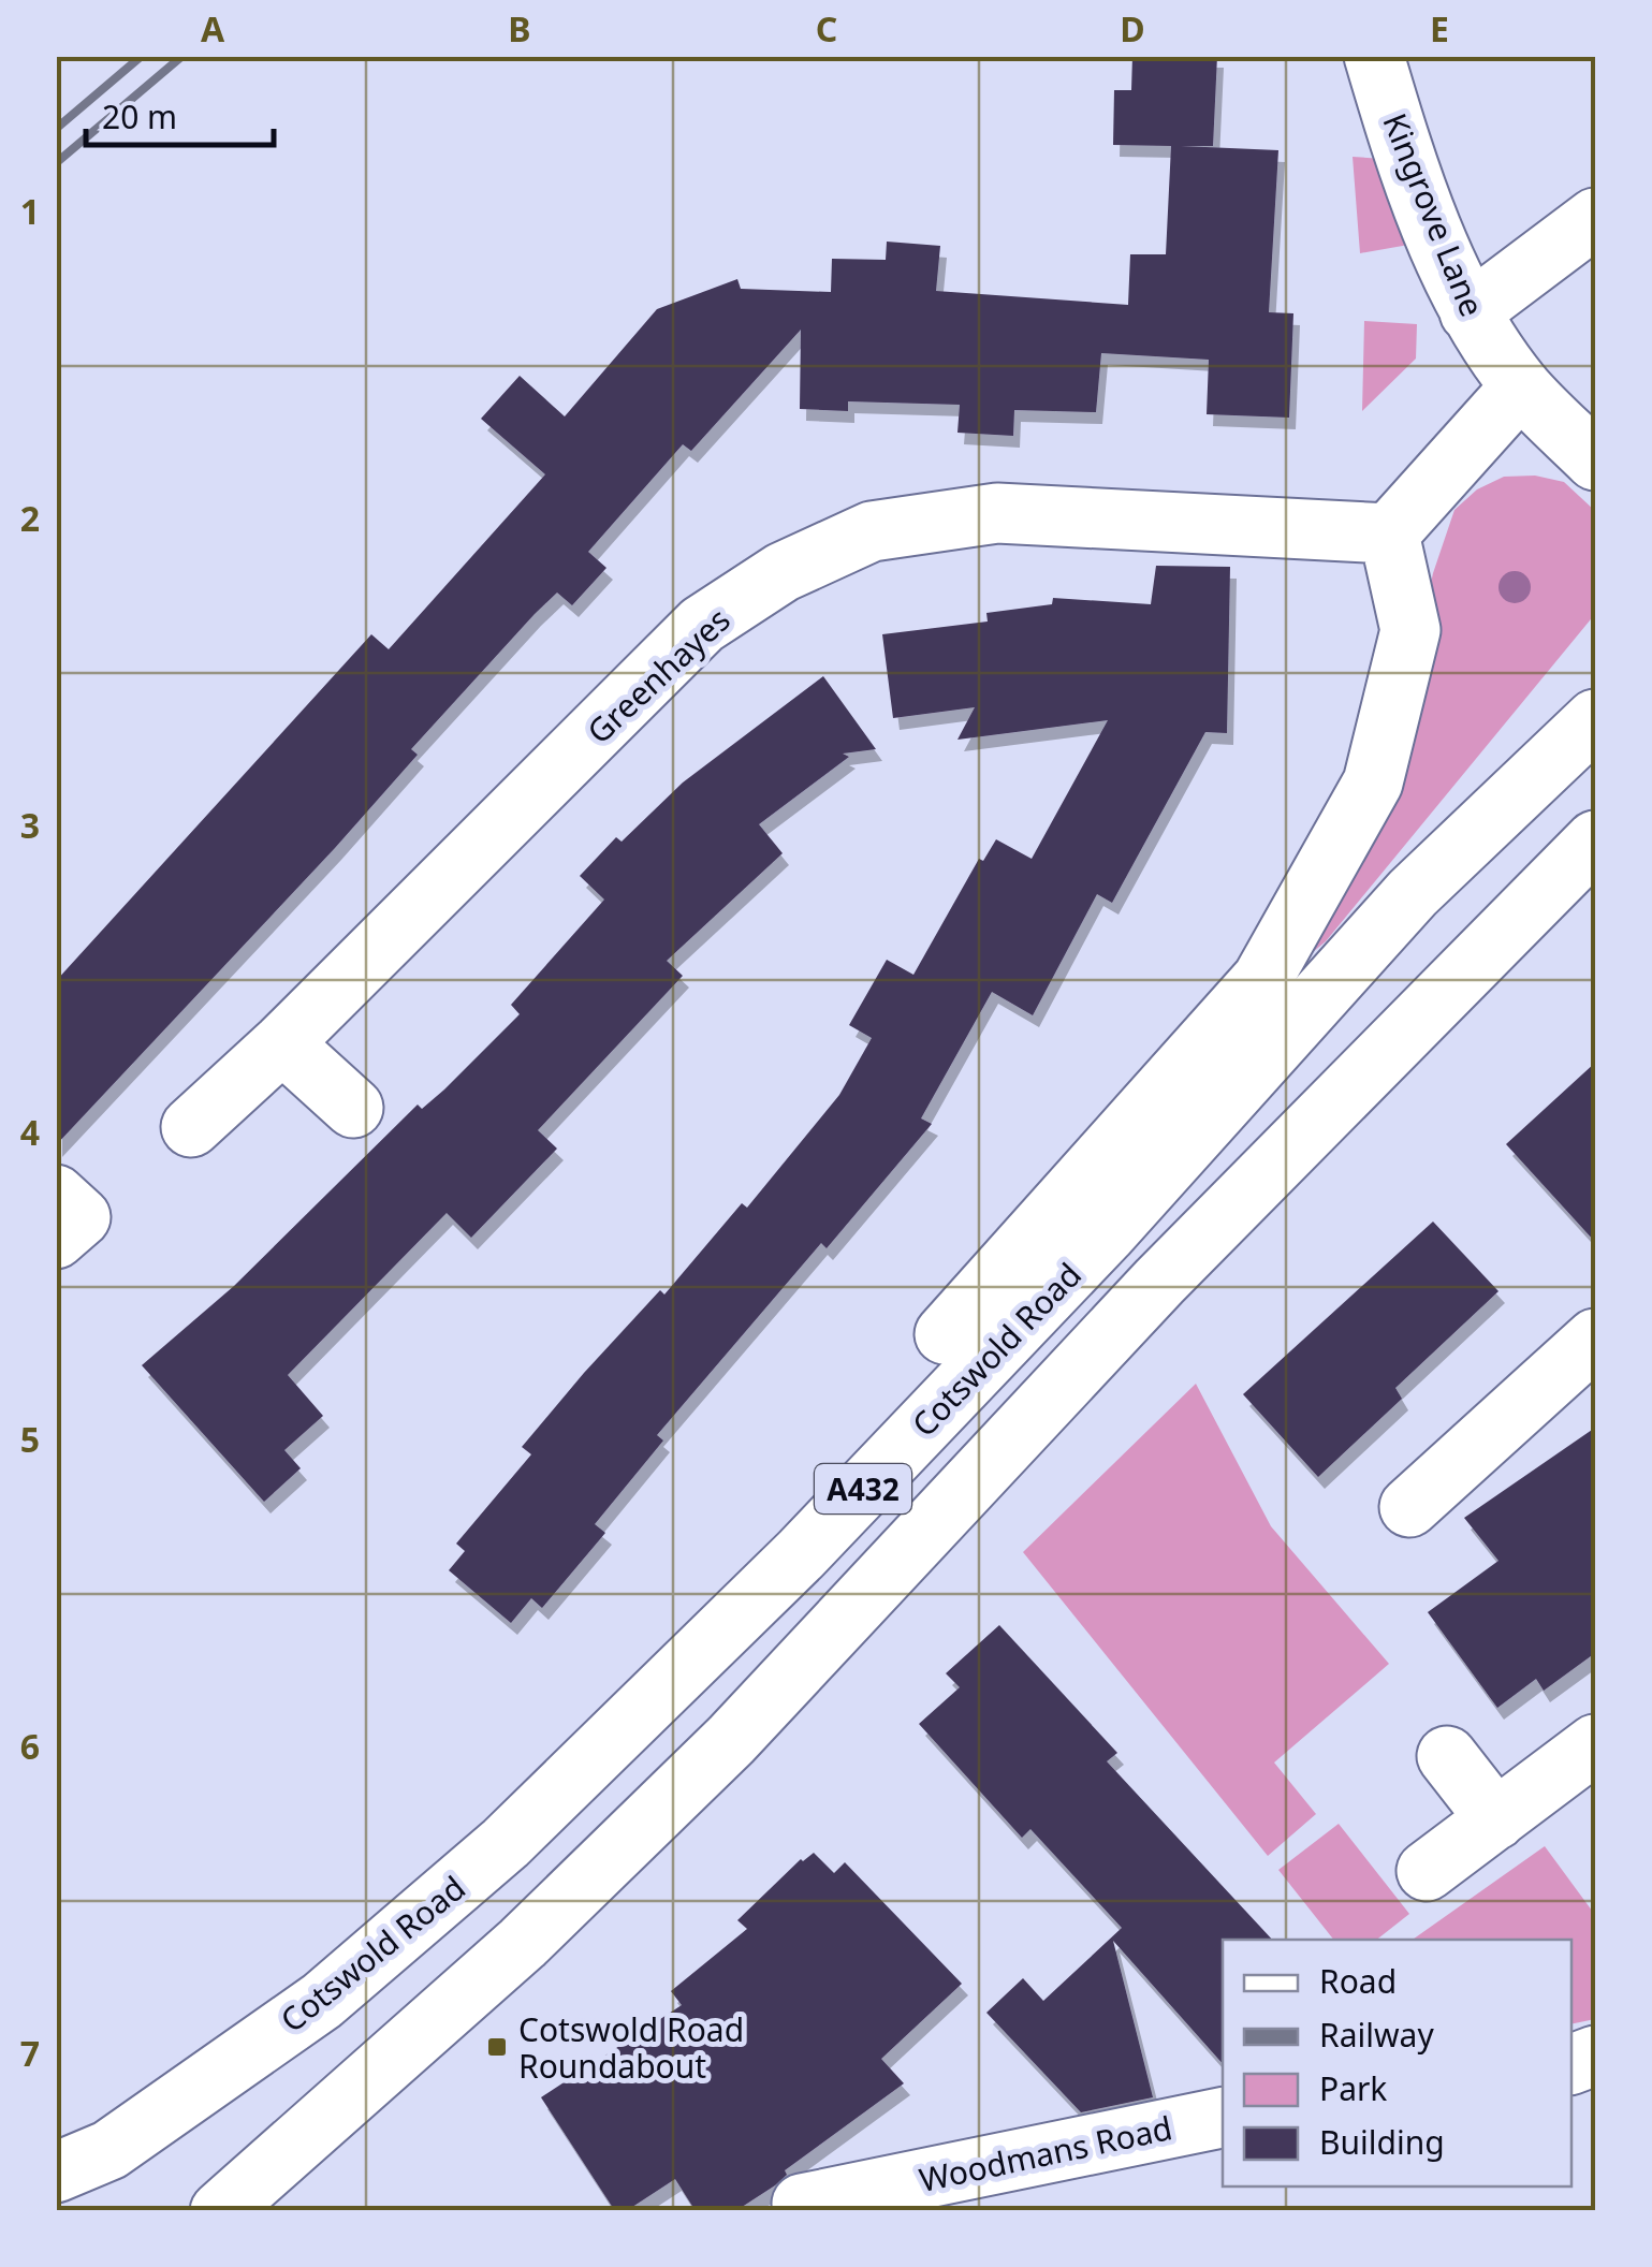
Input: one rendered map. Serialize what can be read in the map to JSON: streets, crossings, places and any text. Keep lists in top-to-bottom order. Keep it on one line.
{"streets":{"street":["Kingrove Lane","Greenhayes","Cotswold Road","A432","Woodmans Road"]},"crossings":[["Greenhayes","Cotswold Road"]],"places":{"transit":["Cotswold Road Roundabout"]},"legend":["Road","Railway","Park","Building"],"scale_bar":"20 m","grid":{"columns":["A","B","C","D","E"],"rows":["1","2","3","4","5","6","7"]}}
